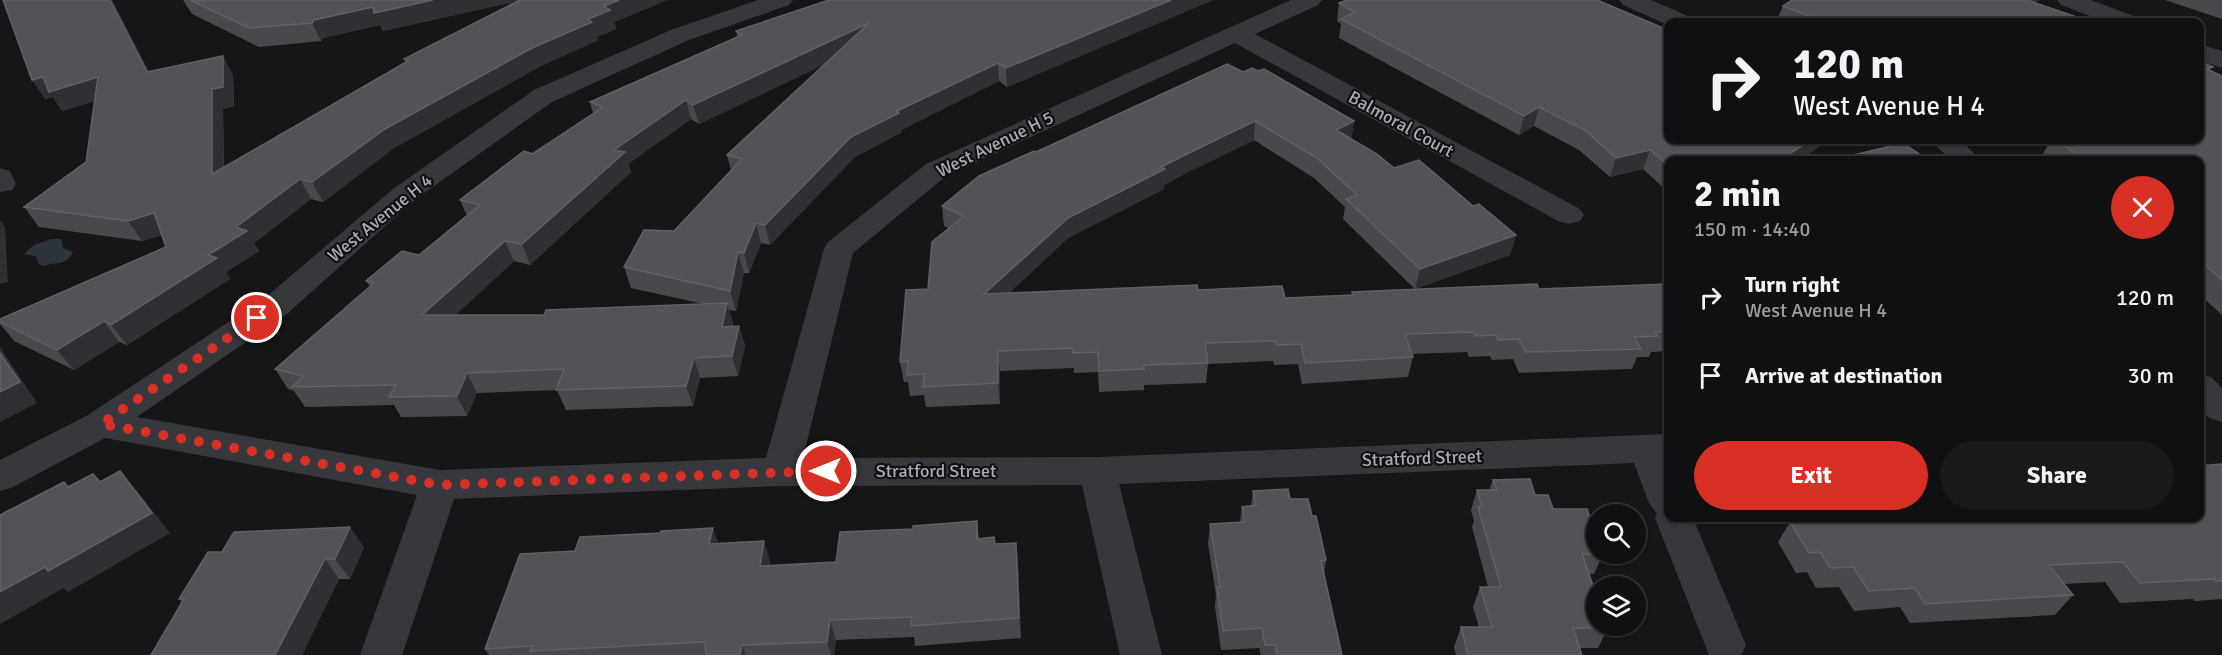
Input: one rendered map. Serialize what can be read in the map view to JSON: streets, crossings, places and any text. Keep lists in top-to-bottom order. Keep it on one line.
{"streets":{"street":["Balmoral Court","West Avenue H 5","West Avenue H 4","Stratford Street"]},"crossings":[["Balmoral Court","West Avenue H 5"],["West Avenue H 5","Stratford Street"],["West Avenue H 4","Stratford Street"]],"page":{"turn":["120 m","West Avenue H 4"],"heading":["2 min","150 m · 14:40"],"list":[{"name":"Turn right","note":"West Avenue H 4","value":"120 m"},{"name":"Arrive at destination","value":"30 m"}],"buttons":["Exit","Share"]}}
